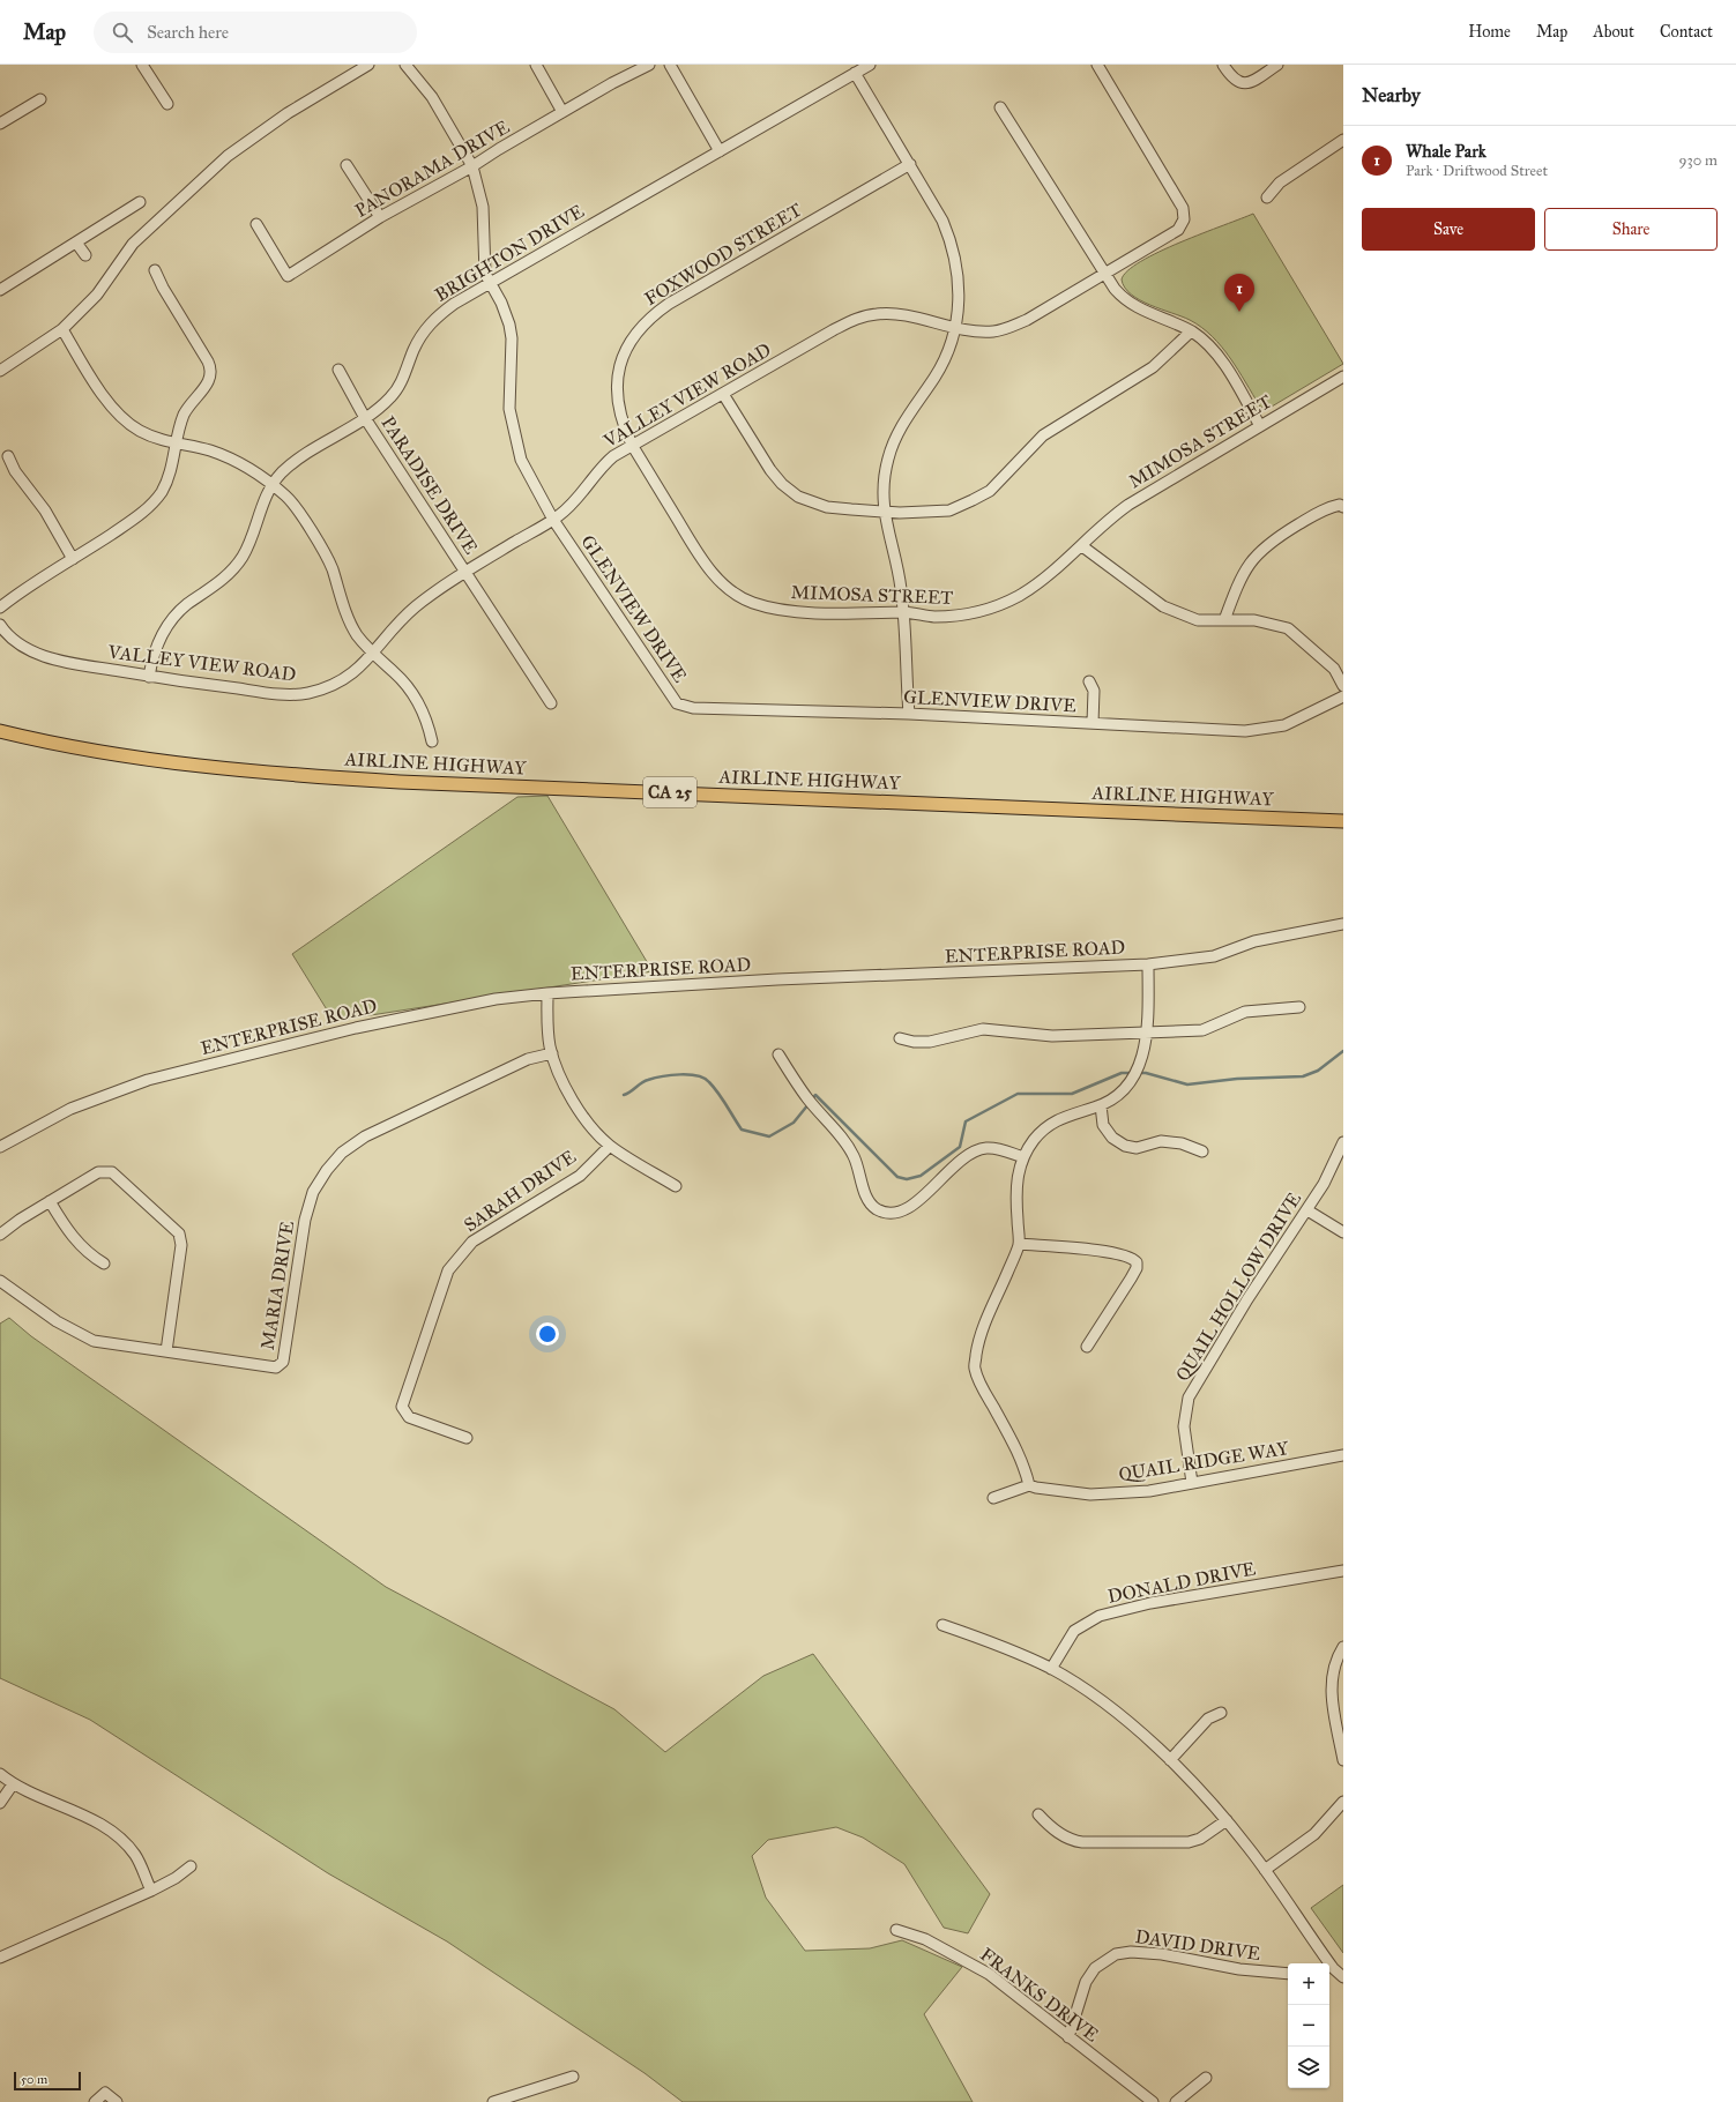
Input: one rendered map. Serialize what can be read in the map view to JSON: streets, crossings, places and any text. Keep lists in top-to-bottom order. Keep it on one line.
{"streets":{"main road":["AIRLINE HIGHWAY","CA 25"],"street":["PANORAMA DRIVE","BRIGHTON DRIVE","FOXWOOD STREET","VALLEY VIEW ROAD","MIMOSA STREET","PARADISE DRIVE","GLENVIEW DRIVE","ENTERPRISE ROAD","SARAH DRIVE","MARIA DRIVE","QUAIL HOLLOW DRIVE","QUAIL RIDGE WAY","DONALD DRIVE","DAVID DRIVE","FRANKS DRIVE"]},"crossings":[["PANORAMA DRIVE","GLENVIEW DRIVE"],["BRIGHTON DRIVE","VALLEY VIEW ROAD"],["BRIGHTON DRIVE","PARADISE DRIVE"],["BRIGHTON DRIVE","GLENVIEW DRIVE"],["FOXWOOD STREET","VALLEY VIEW ROAD"],["FOXWOOD STREET","MIMOSA STREET"],["VALLEY VIEW ROAD","MIMOSA STREET"],["VALLEY VIEW ROAD","PARADISE DRIVE"],["VALLEY VIEW ROAD","GLENVIEW DRIVE"],["QUAIL HOLLOW DRIVE","QUAIL RIDGE WAY"],["DAVID DRIVE","FRANKS DRIVE"]],"scale_bar":"50 m","page":{"header":"Map","search":"Search here","nav":["Home","Map","About","Contact"],"heading":"Nearby","list":[{"mark":"1","name":"Whale Park","note":"Park · Driftwood Street","value":"930 m"}],"buttons":["Save","Share"],"pins":"1","map_buttons":["+","−"],"scale":"50 m"}}
